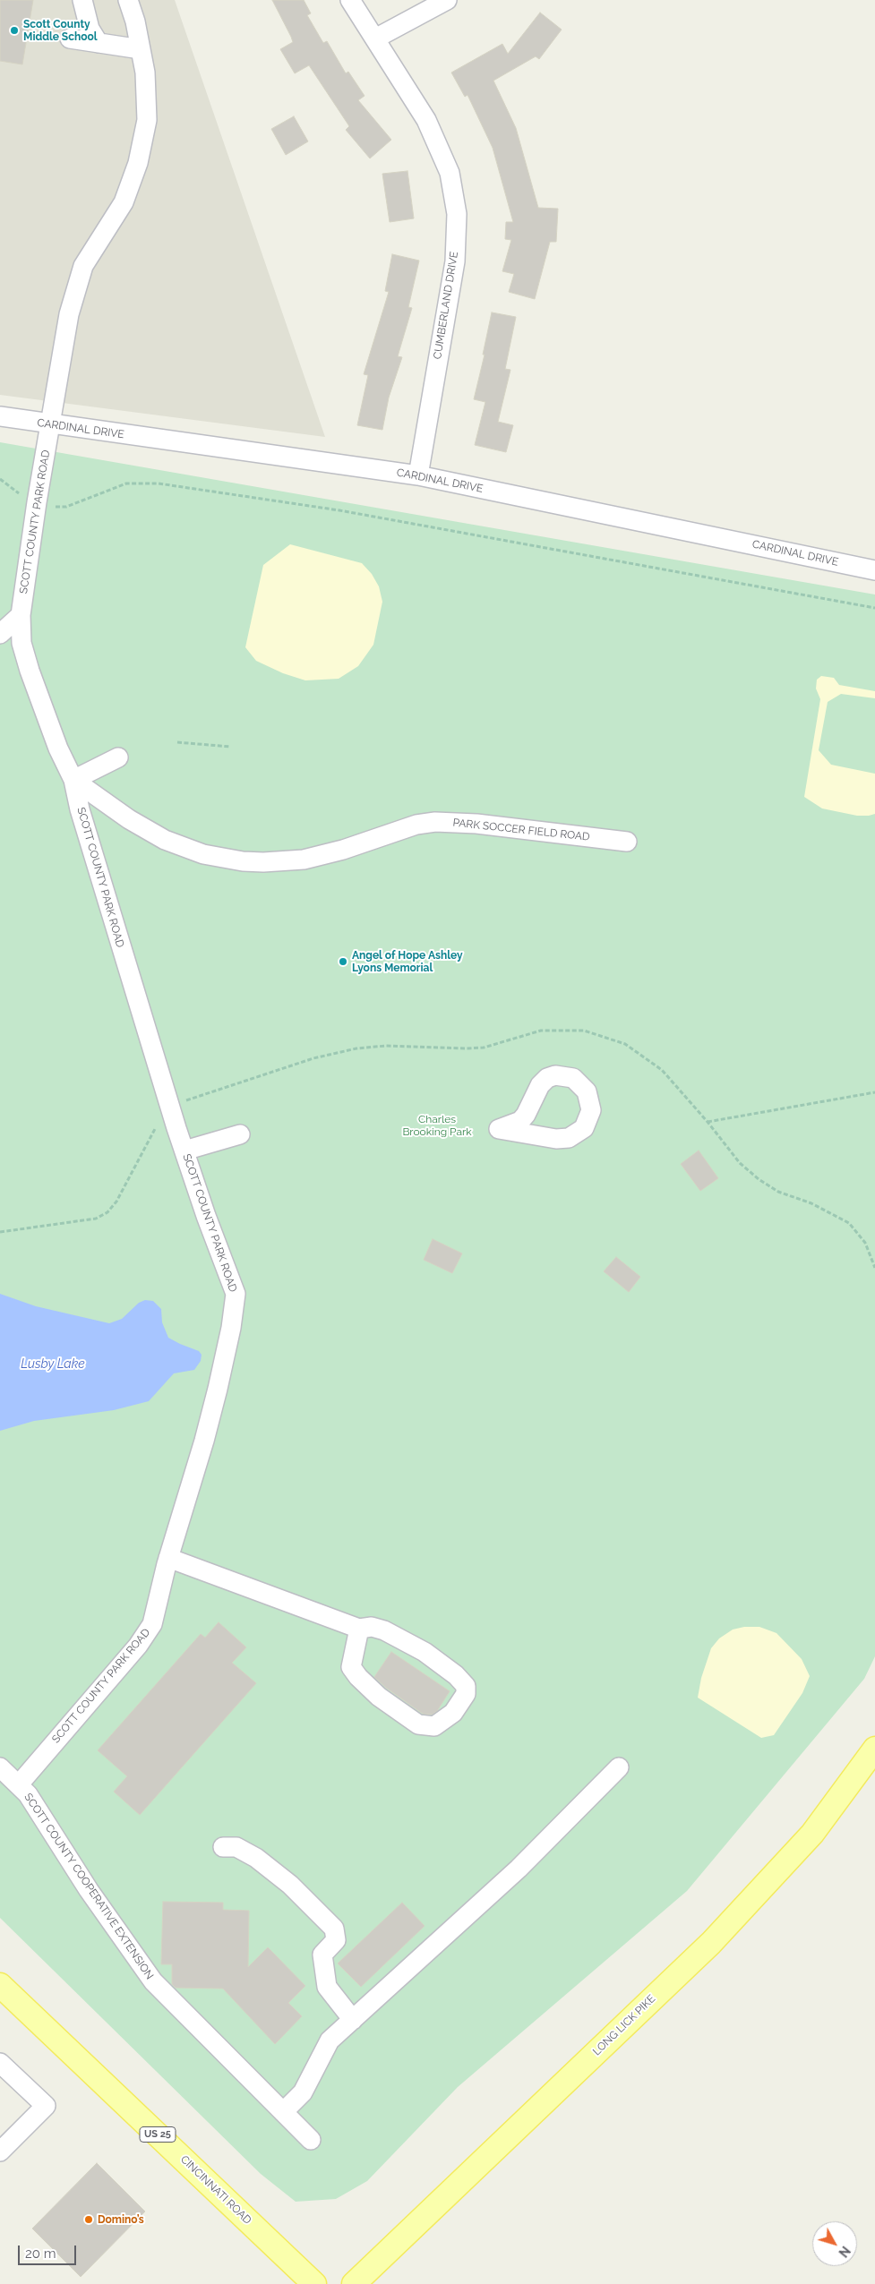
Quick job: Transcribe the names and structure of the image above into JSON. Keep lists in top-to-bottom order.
{
  "streets": {
    "main road": ["LONG LICK PIKE", "US 25", "CINCINNATI ROAD"],
    "street": [
      "CUMBERLAND DRIVE",
      "CARDINAL DRIVE",
      "SCOTT COUNTY PARK ROAD",
      "PARK SOCCER FIELD ROAD",
      "SCOTT COUNTY COOPERATIVE EXTENSION"
    ]
  },
  "crossings": [
    ["CUMBERLAND DRIVE", "CARDINAL DRIVE"],
    ["CARDINAL DRIVE", "SCOTT COUNTY PARK ROAD"],
    ["SCOTT COUNTY PARK ROAD", "PARK SOCCER FIELD ROAD"],
    ["SCOTT COUNTY PARK ROAD", "SCOTT COUNTY COOPERATIVE EXTENSION"]
  ],
  "water": ["Lusby Lake"],
  "parks": ["Charles Brooking Park"],
  "places": ["Scott County Middle School", "Angel of Hope Ashley Lyons Memorial", "Domino’s"],
  "scale_bar": "20 m",
  "north": "bottom right"
}
